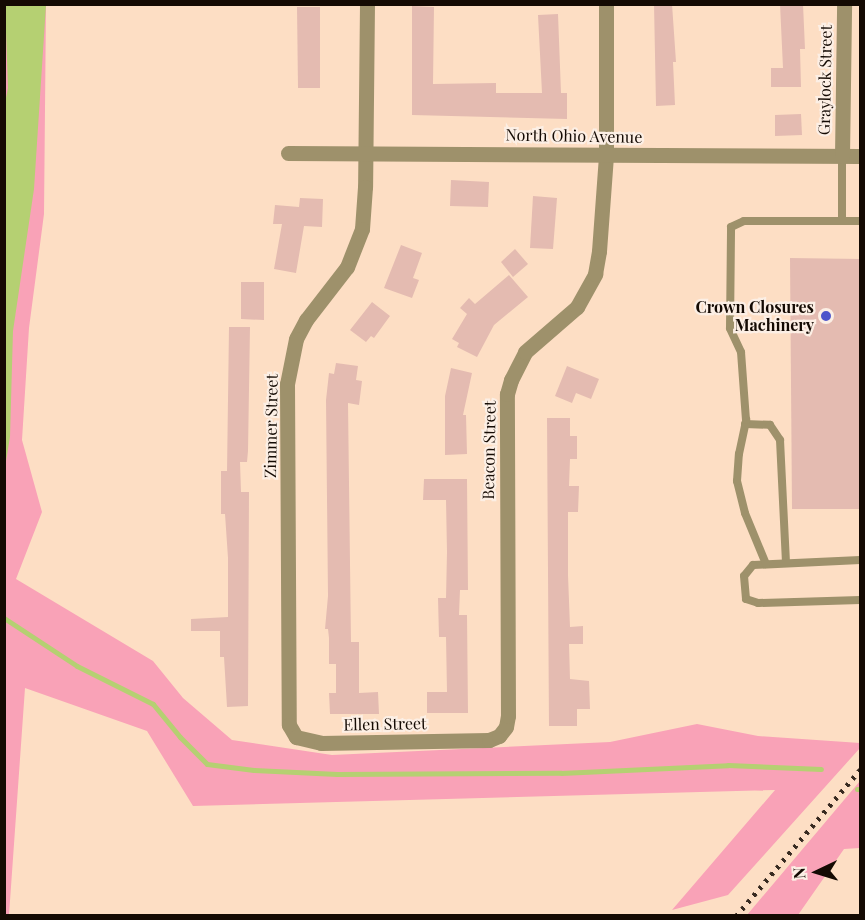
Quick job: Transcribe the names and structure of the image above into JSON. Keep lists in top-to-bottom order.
{
  "streets": {
    "street": [
      "Graylock Street",
      "North Ohio Avenue",
      "Zimmer Street",
      "Beacon Street",
      "Ellen Street"
    ]
  },
  "crossings": [
    ["Graylock Street", "North Ohio Avenue"],
    ["North Ohio Avenue", "Zimmer Street"],
    ["North Ohio Avenue", "Beacon Street"],
    ["Zimmer Street", "Ellen Street"],
    ["Beacon Street", "Ellen Street"]
  ],
  "places": ["Crown Closures Machinery"],
  "north": "left"
}
